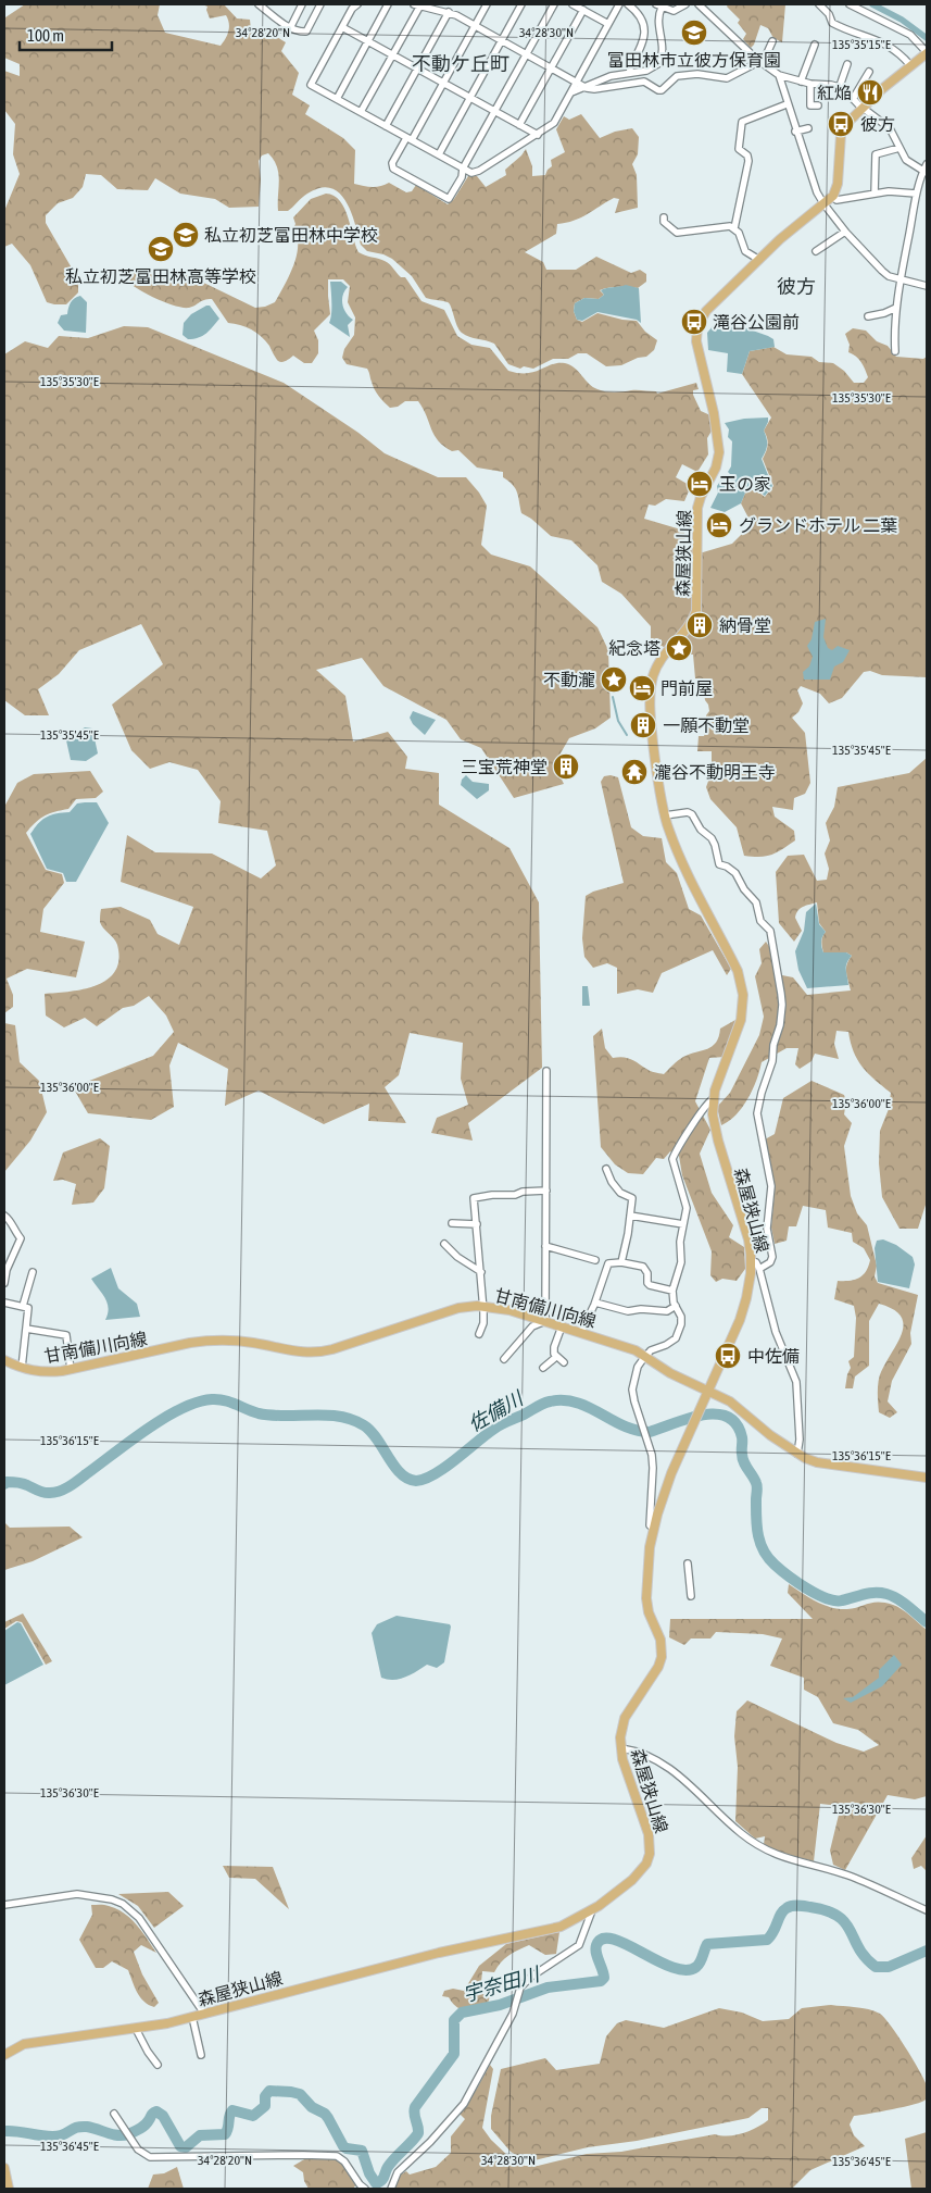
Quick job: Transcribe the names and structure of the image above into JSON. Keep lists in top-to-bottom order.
{
  "streets": {
    "main road": ["森屋狭山線", "甘南備川向線"]
  },
  "crossings": [
    ["森屋狭山線", "甘南備川向線"]
  ],
  "districts": ["不動ケ丘町", "彼方"],
  "water": ["佐備川", "宇奈田川"],
  "places": {
    "school or university": ["富田林市立彼方保育園", "私立初芝富田林中学校", "私立初芝富田林高等学校"],
    "restaurant": ["紅焔"],
    "bus stop": ["彼方", "滝谷公園前", "中佐備"],
    "hotel": ["玉の家", "グランドホテル 二葉", "門前屋"],
    "building": ["納骨堂", "一願不動堂", "三宝荒神堂"],
    "place": ["紀念塔", "不動瀧"],
    "temple": ["瀧谷不動明王寺"]
  },
  "scale_bar": "100 m",
  "coordinates": [
    "34°28'20\"N",
    "34°28'30\"N",
    "135°35'15\"E",
    "135°35'30\"E",
    "135°35'45\"E",
    "135°36'00\"E",
    "135°36'15\"E",
    "135°36'30\"E",
    "135°36'45\"E"
  ]
}
